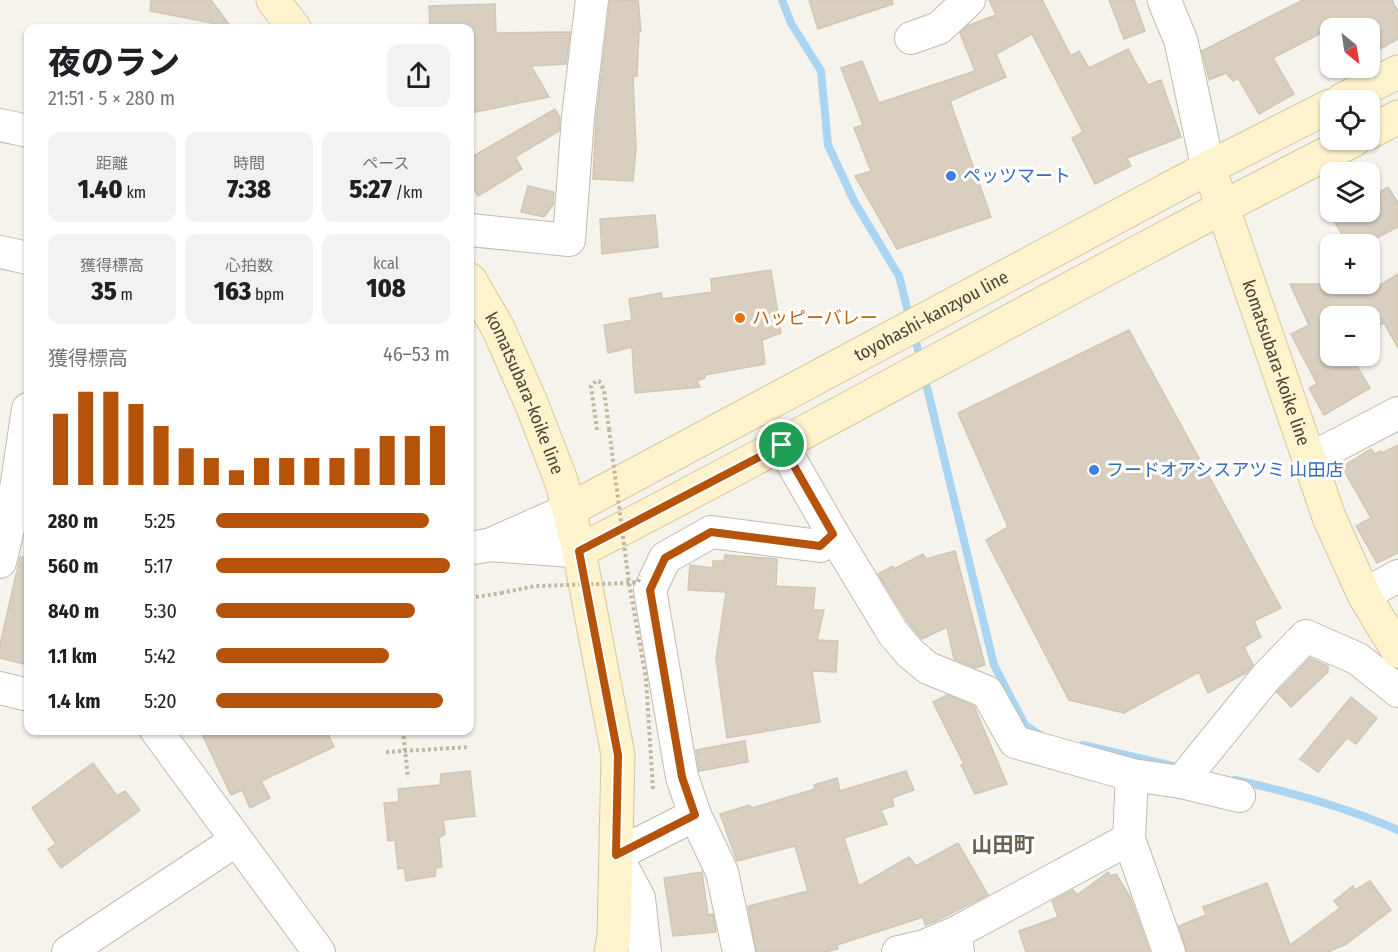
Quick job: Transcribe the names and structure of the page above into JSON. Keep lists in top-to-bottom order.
{
  "streets": {
    "main road": ["toyohashi-kanzyou line", "komatsubara-koike line"]
  },
  "crossings": [
    ["toyohashi-kanzyou line", "komatsubara-koike line"]
  ],
  "districts": ["山田町"],
  "places": ["ペッツマート", "ハッピーバレー", "フードオアシスアツミ 山田店"],
  "north": "bottom right",
  "page": {
    "map_buttons": ["+", "−"],
    "heading": ["夜のラン", "21:51 · 5 × 280 m"],
    "stats": [
      ["距離", "1.40 km"],
      ["時間", "7:38"],
      ["ペース", "5:27 /km"],
      ["獲得標高", "35 m"],
      ["心拍数", "163 bpm"],
      ["kcal", "108"]
    ],
    "chart": ["獲得標高", "46–53 m"],
    "list": [
      {
        "name": "280 m",
        "note": "5:25"
      },
      {
        "name": "560 m",
        "note": "5:17"
      },
      {
        "name": "840 m",
        "note": "5:30"
      },
      {
        "name": "1.1 km",
        "note": "5:42"
      },
      {
        "name": "1.4 km",
        "note": "5:20"
      }
    ]
  }
}
